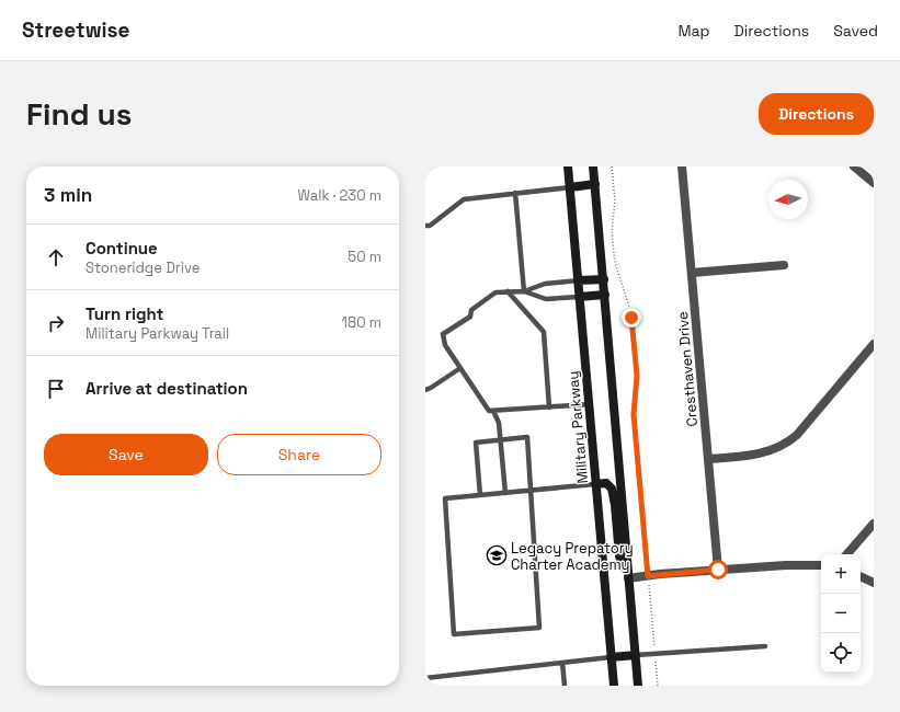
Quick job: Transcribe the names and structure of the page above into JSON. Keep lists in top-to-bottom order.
{
  "streets": {
    "main road": ["Military Parkway"],
    "street": ["Cresthaven Drive"]
  },
  "places": {
    "school or university": ["Legacy Prepatory Charter Academy"]
  },
  "north": "left",
  "page": {
    "header": "Streetwise",
    "nav": ["Map", "Directions", "Saved"],
    "buttons": [
      "Directions",
      ["Save", "Share"]
    ],
    "title": "Find us",
    "heading": ["3 min", "Walk · 230 m"],
    "list": [
      ["Continue", "Stoneridge Drive", "50 m"],
      ["Turn right", "Military Parkway Trail", "180 m"],
      "Arrive at destination"
    ],
    "map_buttons": ["+", "−"]
  }
}
